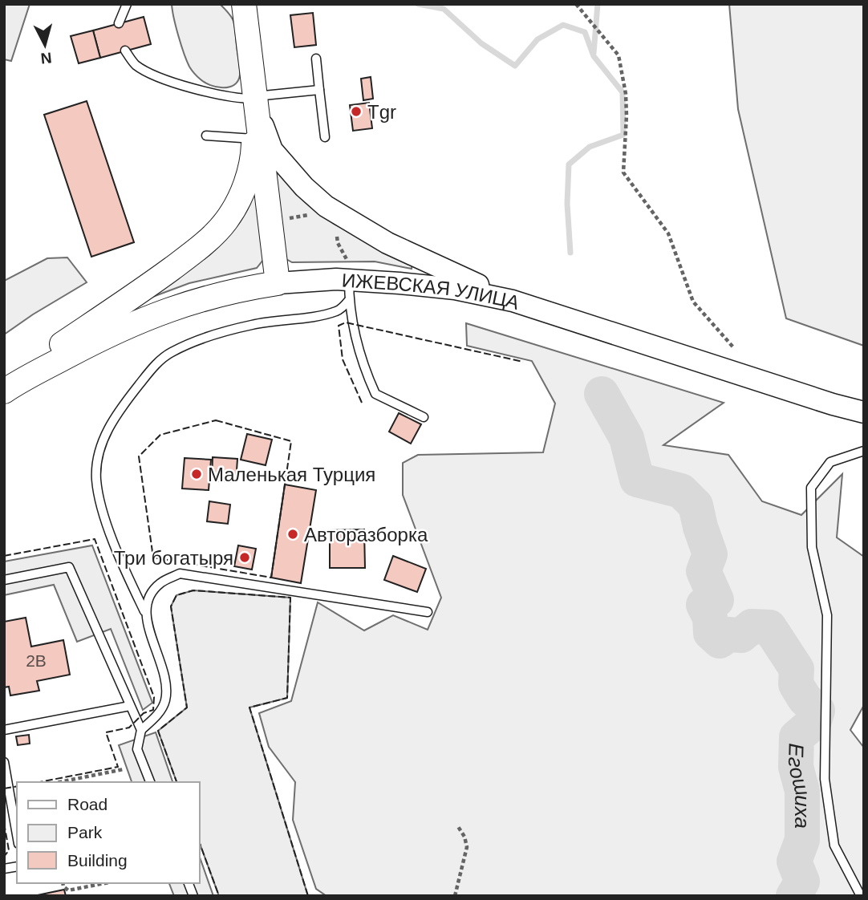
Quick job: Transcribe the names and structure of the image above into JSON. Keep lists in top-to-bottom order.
{
  "streets": {
    "main road": ["ИЖЕВСКАЯ УЛИЦА"]
  },
  "water": ["Егошиха"],
  "places": [
    "Tgr",
    "Маленькая Турция",
    "Авторазборка",
    "Три богатыря"
  ],
  "house_numbers": ["2В"],
  "legend": ["Road", "Park", "Building"],
  "north": "bottom"
}
